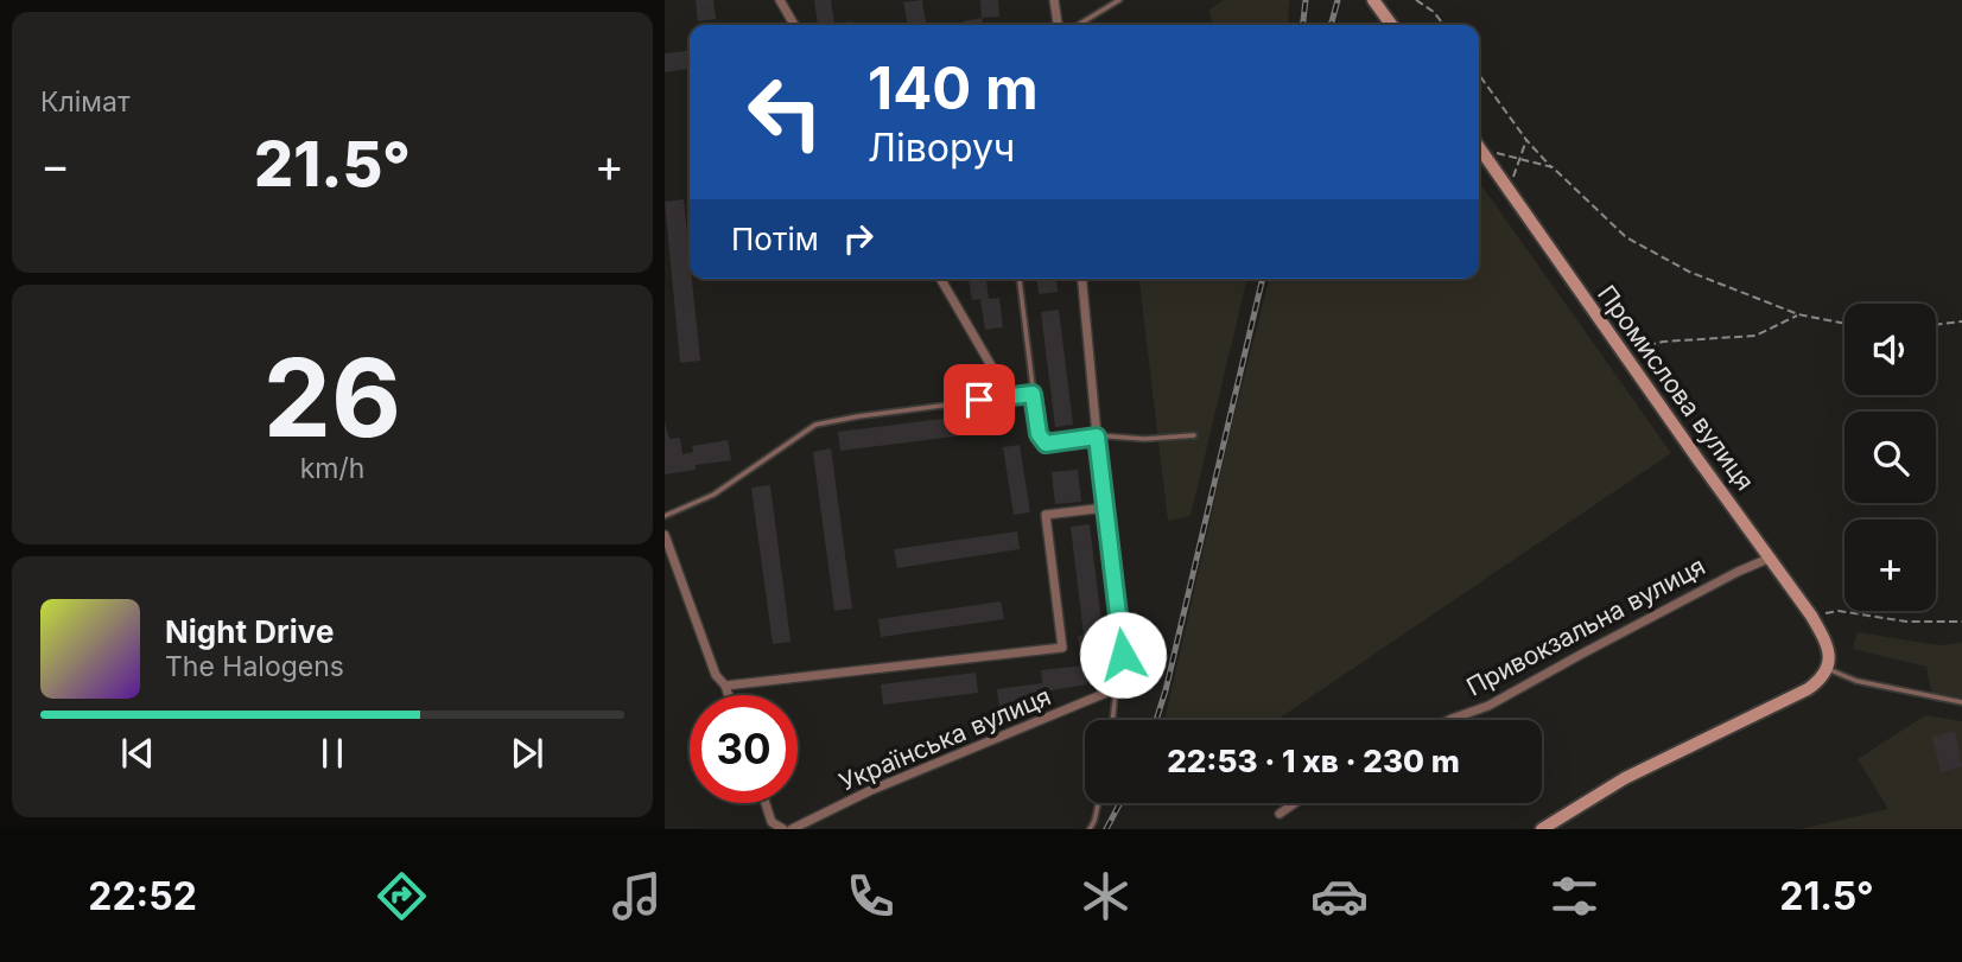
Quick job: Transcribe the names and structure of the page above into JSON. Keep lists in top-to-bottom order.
{
  "streets": {
    "street": ["Промислова вулиця", "Привокзальна вулиця", "Українська вулиця"]
  },
  "crossings": [
    ["Промислова вулиця", "Привокзальна вулиця"]
  ],
  "page": {
    "tile": [
      "Клімат",
      ["26", "km/h"]
    ],
    "turn": ["140 m", "Ліворуч"],
    "heat": ["−", "21.5°", "+"],
    "then": "Потім",
    "map_buttons": "+",
    "song": ["Night Drive", "The Halogens"],
    "limit": "30",
    "trip": "22:53 · 1 хв · 230 m",
    "tabs": ["22:52", "21.5°"]
  }
}
